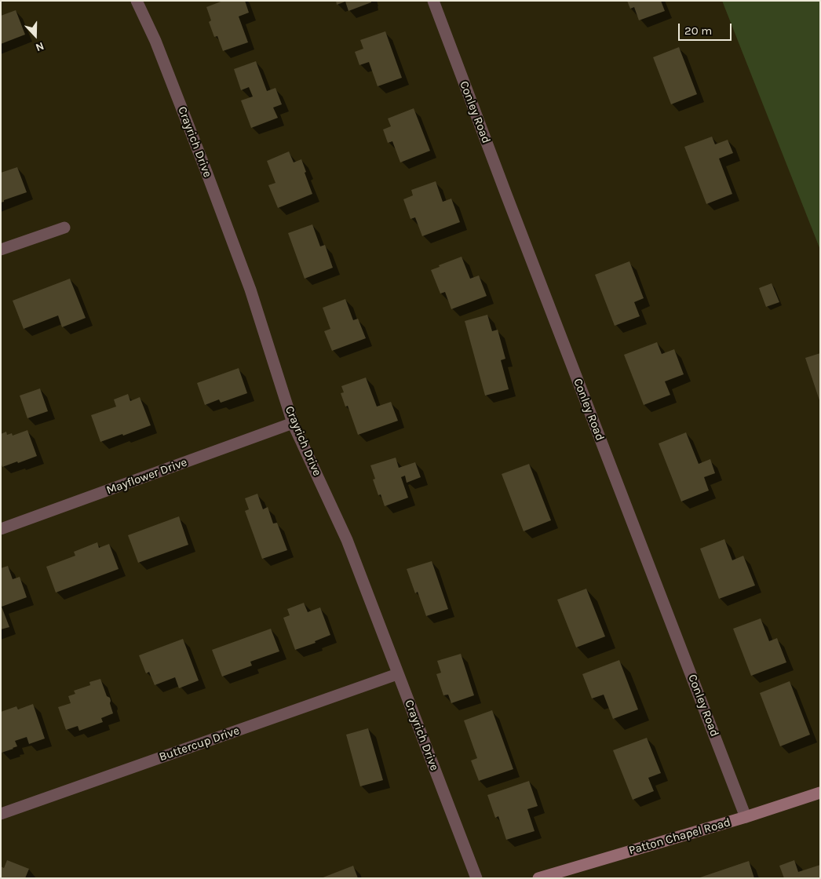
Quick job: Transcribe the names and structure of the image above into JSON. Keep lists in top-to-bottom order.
{
  "streets": {
    "street": [
      "Conley Road",
      "Crayrich Drive",
      "Mayflower Drive",
      "Buttercup Drive",
      "Patton Chapel Road"
    ]
  },
  "crossings": [
    ["Conley Road", "Patton Chapel Road"],
    ["Crayrich Drive", "Mayflower Drive"],
    ["Crayrich Drive", "Buttercup Drive"]
  ],
  "scale_bar": "20 m",
  "north": "bottom"
}
